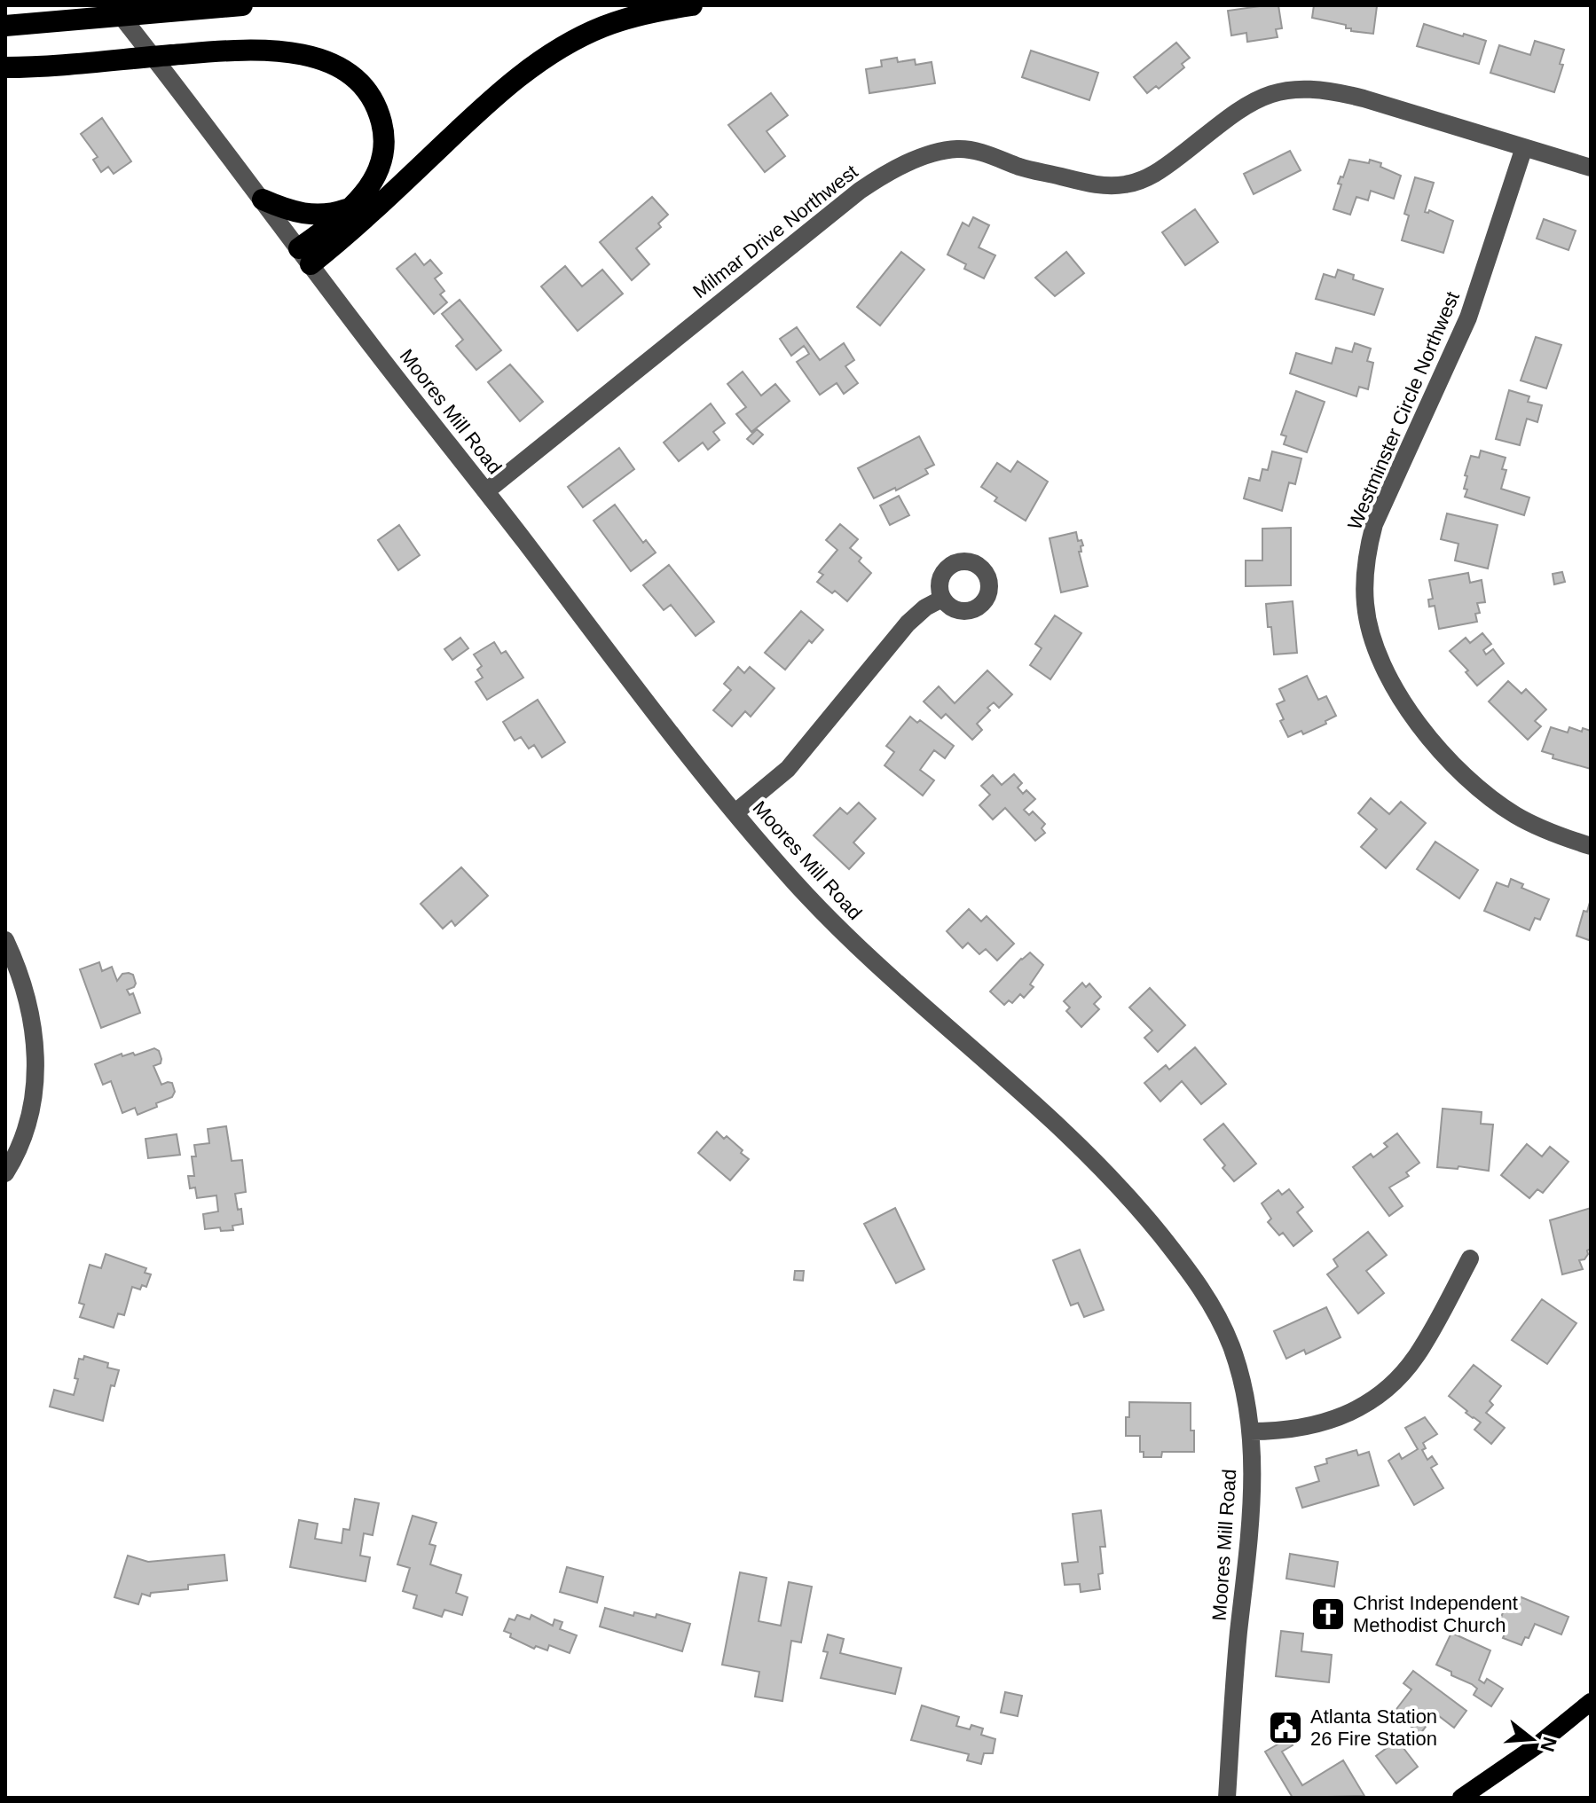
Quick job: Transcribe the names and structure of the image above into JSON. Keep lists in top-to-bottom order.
{
  "streets": {
    "street": ["Milmar Drive Northwest", "Westminster Circle Northwest", "Moores Mill Road"]
  },
  "crossings": [
    ["Milmar Drive Northwest", "Westminster Circle Northwest"],
    ["Milmar Drive Northwest", "Moores Mill Road"]
  ],
  "places": {
    "church": ["Christ Independent Methodist Church"],
    "public building": ["Atlanta Station 26 Fire Station"]
  },
  "north": "right"
}
